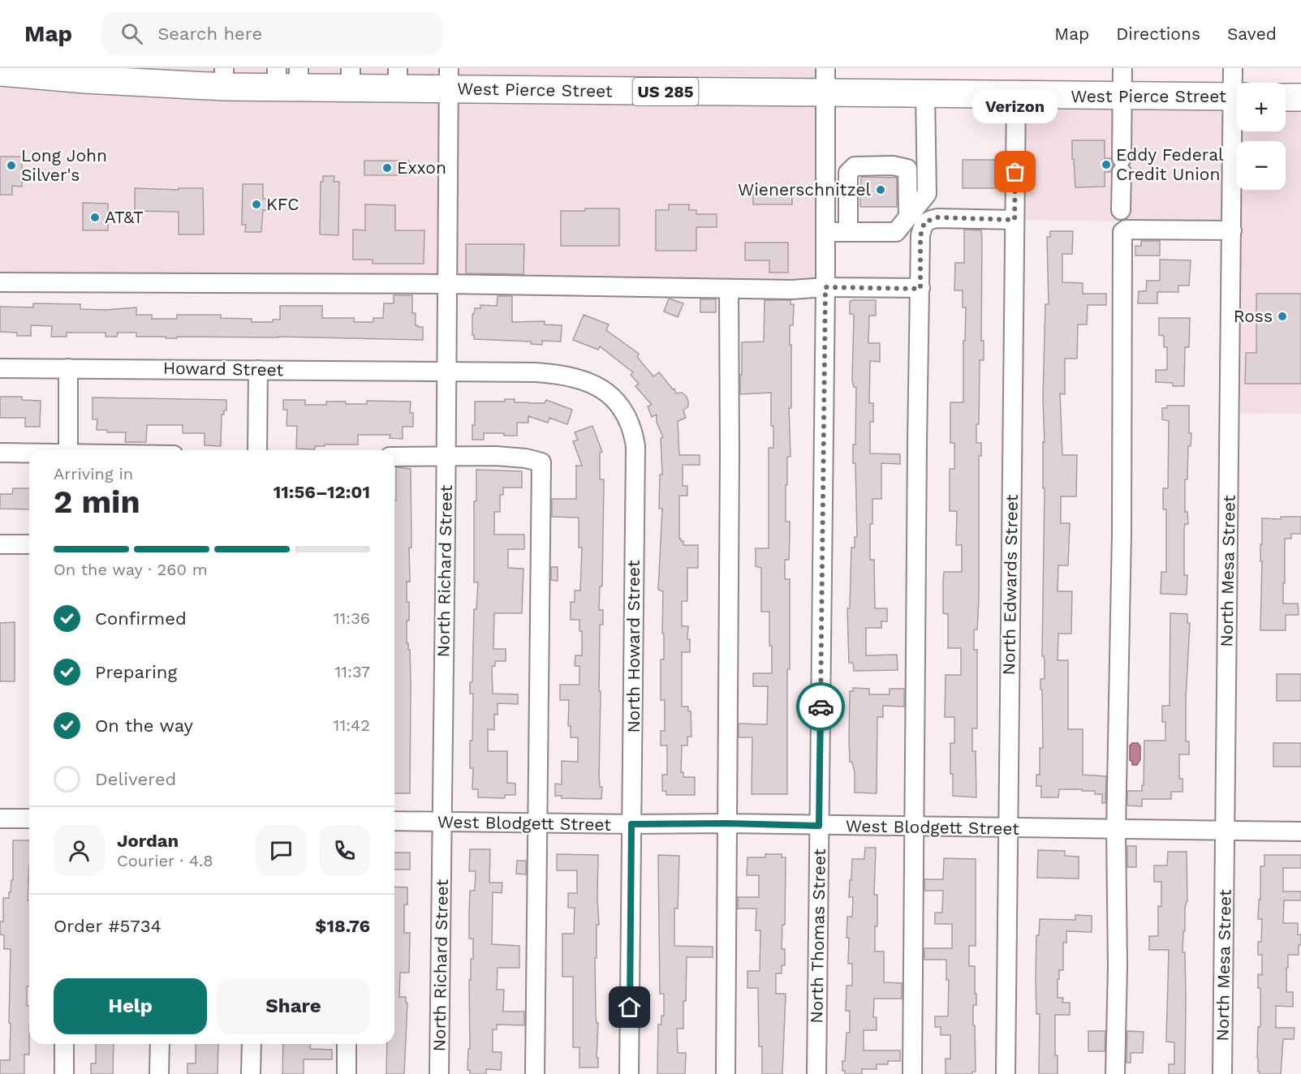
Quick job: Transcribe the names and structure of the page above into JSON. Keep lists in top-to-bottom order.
{
  "streets": {
    "highway": ["West Pierce Street", "US 285"],
    "street": [
      "Howard Street",
      "North Richard Street",
      "North Mesa Street",
      "North Edwards Street",
      "North Howard Street",
      "West Blodgett Street",
      "North Thomas Street"
    ]
  },
  "crossings": [
    ["West Pierce Street", "North Richard Street"],
    ["West Pierce Street", "North Edwards Street"],
    ["West Pierce Street", "North Thomas Street"],
    ["Howard Street", "North Richard Street"],
    ["Howard Street", "North Howard Street"],
    ["North Richard Street", "North Howard Street"],
    ["North Richard Street", "West Blodgett Street"],
    ["North Mesa Street", "West Blodgett Street"],
    ["North Edwards Street", "West Blodgett Street"],
    ["North Howard Street", "West Blodgett Street"],
    ["West Blodgett Street", "North Thomas Street"]
  ],
  "places": [
    "Eddy Federal Credit Union",
    "Long John Silver's",
    "Exxon",
    "Verizon",
    "Wienerschnitzel",
    "KFC",
    "AT&T",
    "Ross"
  ],
  "page": {
    "header": "Map",
    "search": "Search here",
    "nav": ["Map", "Directions", "Saved"],
    "map_buttons": ["+", "−"],
    "bubble": "Verizon",
    "heading": ["2 min", "Arriving in", "11:56–12:01"],
    "panel": [
      "Jordan",
      "Courier · 4.8",
      "Order #5734",
      "$18.76"
    ],
    "bar": "On the way · 260 m",
    "list": [
      ["Confirmed", "11:36"],
      ["Preparing", "11:37"],
      ["On the way", "11:42"],
      "Delivered"
    ],
    "buttons": ["Help", "Share"]
  }
}
